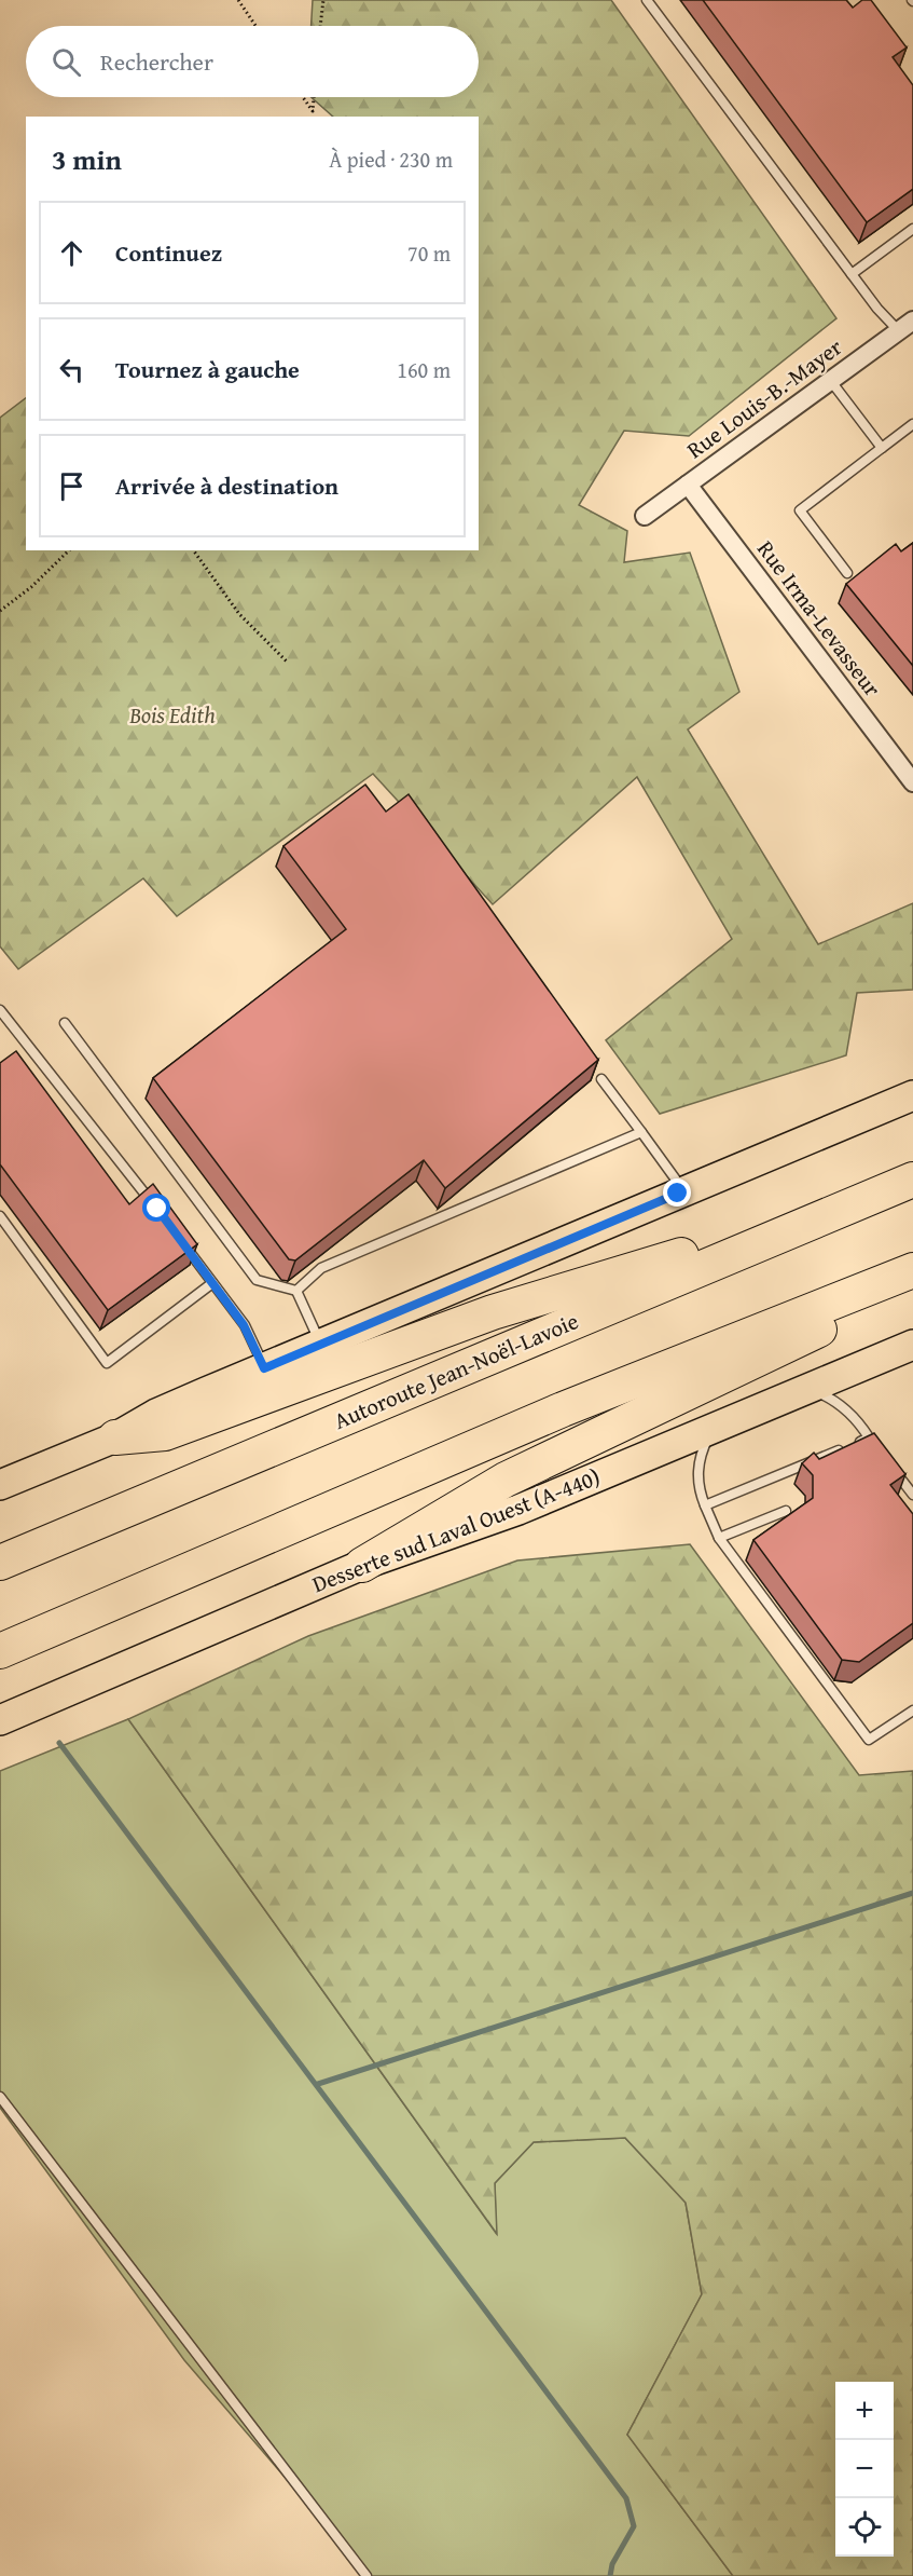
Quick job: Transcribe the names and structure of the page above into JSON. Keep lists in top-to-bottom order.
{
  "streets": {
    "highway": ["Autoroute Jean-Noël-Lavoie"],
    "main road": ["Desserte sud Laval Ouest (A-440)"],
    "street": ["Rue Louis-B.-Mayer", "Rue Irma-Levasseur"]
  },
  "crossings": [
    ["Rue Louis-B.-Mayer", "Rue Irma-Levasseur"]
  ],
  "parks": ["Bois Edith"],
  "page": {
    "search": "Rechercher",
    "heading": ["3 min", "À pied · 230 m"],
    "list": [
      ["Continuez", "70 m"],
      ["Tournez à gauche", "160 m"],
      "Arrivée à destination"
    ],
    "map_buttons": ["+", "−"]
  }
}
